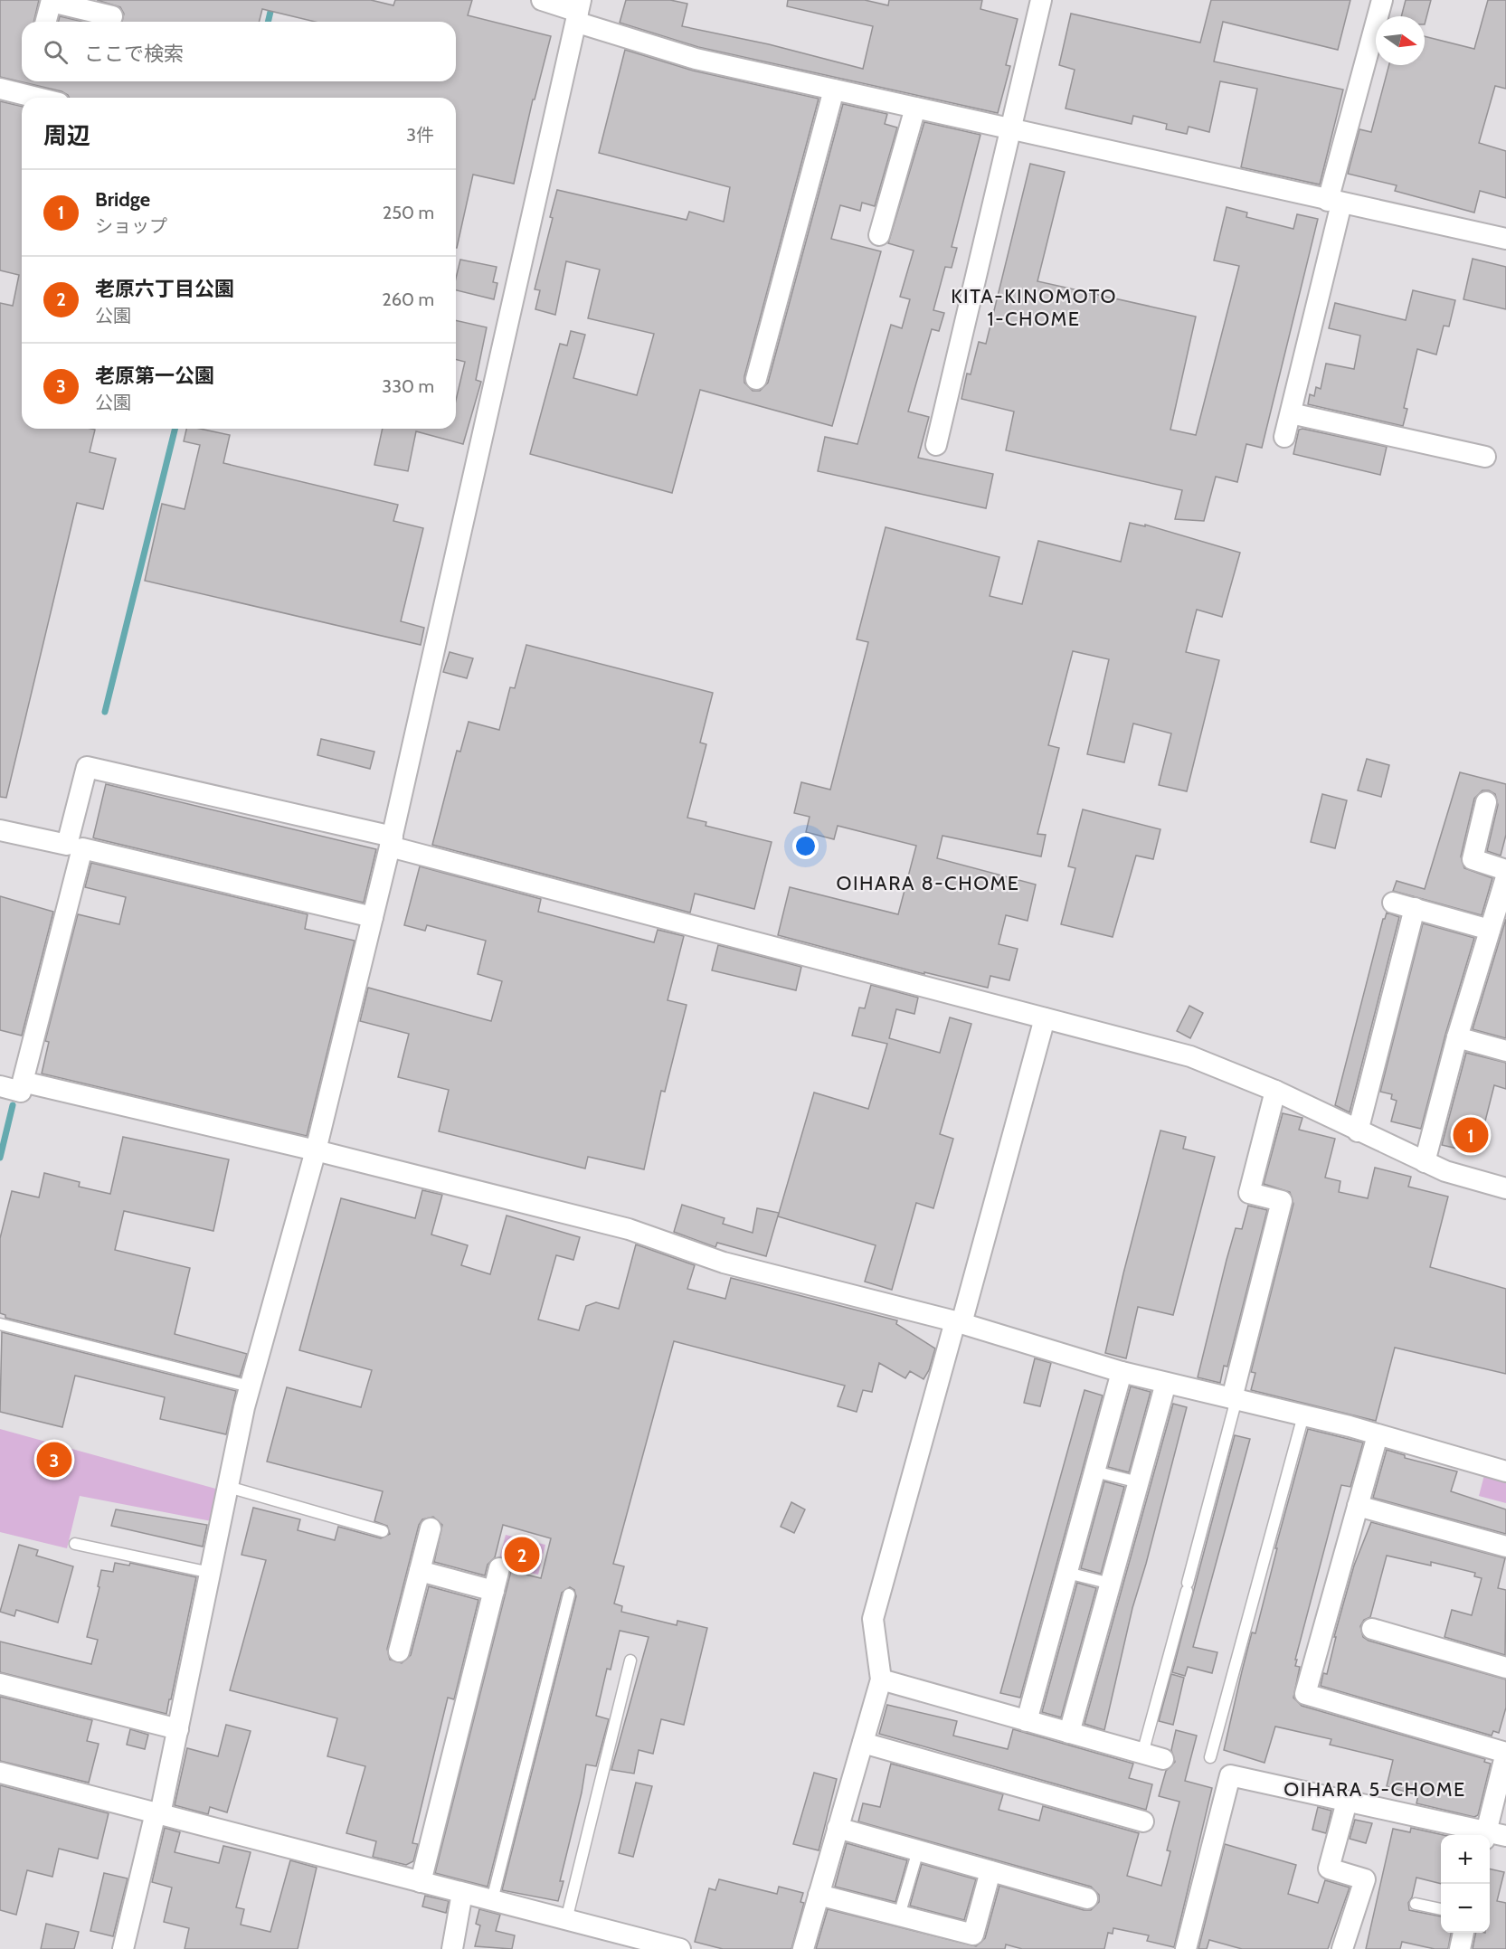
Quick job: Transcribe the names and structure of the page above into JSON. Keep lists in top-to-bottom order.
{
  "districts": ["KITA-KINOMOTO 1-CHOME", "OIHARA 8-CHOME", "OIHARA 5-CHOME"],
  "north": "right",
  "page": {
    "search": "ここで検索",
    "heading": ["周辺", "3件"],
    "list": [
      {
        "mark": "1",
        "name": "Bridge",
        "note": "ショップ",
        "value": "250 m"
      },
      {
        "mark": "2",
        "name": "老原六丁目公園",
        "note": "公園",
        "value": "260 m"
      },
      {
        "mark": "3",
        "name": "老原第一公園",
        "note": "公園",
        "value": "330 m"
      }
    ],
    "pins": ["1", "3", "2"],
    "map_buttons": ["+", "−"]
  }
}
